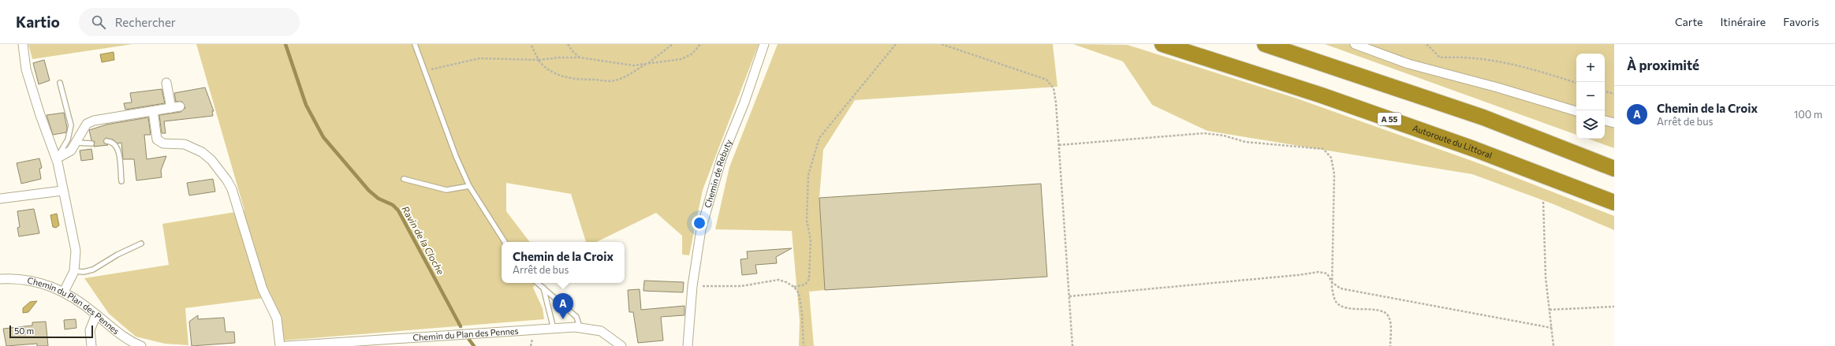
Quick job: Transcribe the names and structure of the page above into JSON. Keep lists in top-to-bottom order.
{
  "streets": {
    "highway": ["A 55", "Autoroute du Littoral"],
    "street": ["Chemin de Rebuty", "Chemin du Plan des Pennes"]
  },
  "water": ["Ravin de la Cloche"],
  "scale_bar": "50 m",
  "page": {
    "header": "Kartio",
    "search": "Rechercher",
    "nav": ["Carte", "Itinéraire", "Favoris"],
    "heading": "À proximité",
    "map_buttons": ["+", "−"],
    "list": [
      {
        "mark": "A",
        "name": "Chemin de la Croix",
        "note": "Arrêt de bus",
        "value": "100 m"
      }
    ],
    "popup": ["Chemin de la Croix", "Arrêt de bus"],
    "pins": "A",
    "scale": "50 m"
  }
}
